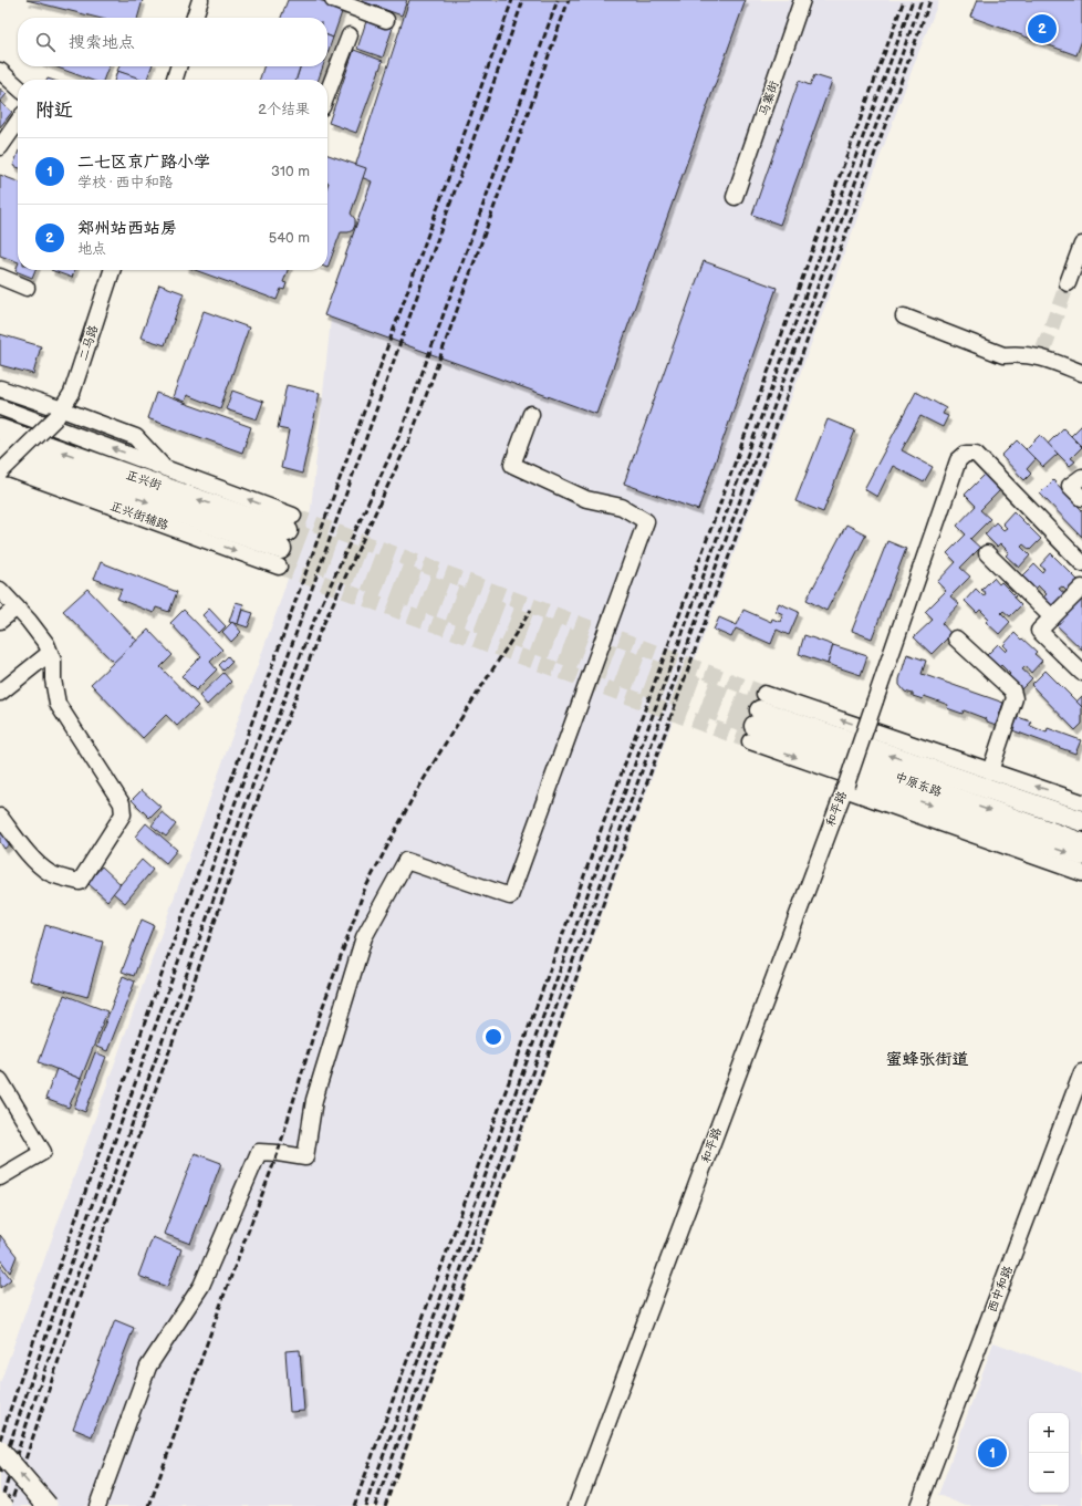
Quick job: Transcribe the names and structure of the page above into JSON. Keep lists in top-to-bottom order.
{
  "streets": {
    "main road": ["正兴街", "中原东路"],
    "street": [
      "马寨街",
      "二马路",
      "正兴街辅路",
      "和平路",
      "西中和路"
    ]
  },
  "crossings": [
    ["正兴街", "正兴街辅路"]
  ],
  "districts": ["蜜蜂张街道"],
  "page": {
    "pins": ["2", "1"],
    "search": "搜索地点",
    "heading": ["附近", "2个结果"],
    "list": [
      {
        "mark": "1",
        "name": "二七区京广路小学",
        "note": "学校 · 西中和路",
        "value": "310 m"
      },
      {
        "mark": "2",
        "name": "郑州站西站房",
        "note": "地点",
        "value": "540 m"
      }
    ],
    "map_buttons": ["+", "−"]
  }
}
